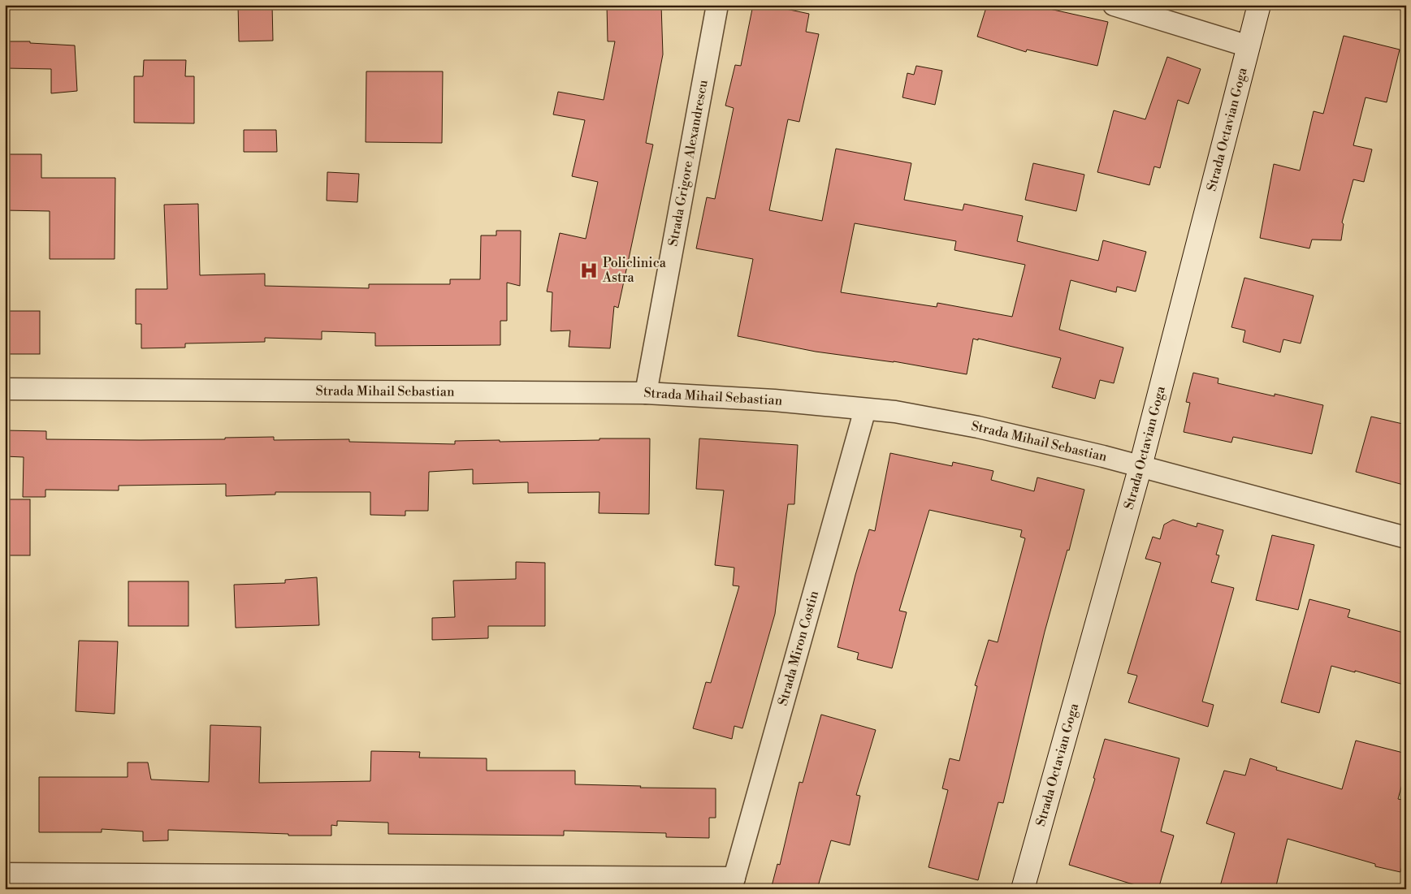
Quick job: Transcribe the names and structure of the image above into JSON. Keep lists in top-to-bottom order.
{
  "streets": {
    "main road": ["Strada Octavian Goga"],
    "street": ["Strada Grigore Alexandrescu", "Strada Mihail Sebastian", "Strada Miron Costin"]
  },
  "crossings": [
    ["Strada Octavian Goga", "Strada Mihail Sebastian"],
    ["Strada Grigore Alexandrescu", "Strada Mihail Sebastian"],
    ["Strada Mihail Sebastian", "Strada Miron Costin"]
  ],
  "places": {
    "hospital": ["Policlinica Astra"]
  }
}
